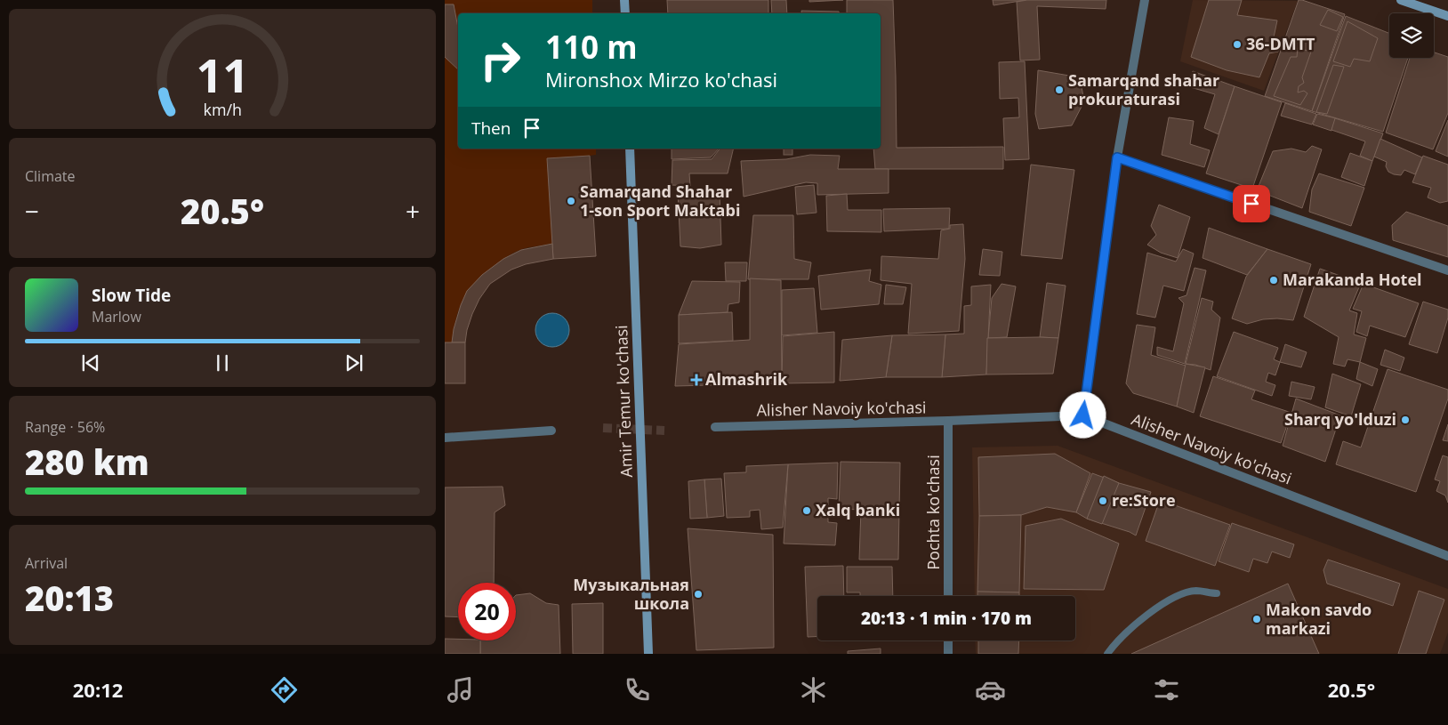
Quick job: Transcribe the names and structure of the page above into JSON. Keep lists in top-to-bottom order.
{
  "streets": {
    "main road": ["Amir Temur ko'chasi"],
    "street": ["Alisher Navoiy ko'chasi", "Pochta ko'chasi"]
  },
  "crossings": [
    ["Alisher Navoiy ko'chasi", "Pochta ko'chasi"]
  ],
  "places": {
    "other": [
      "36-DMTT",
      "Samarqand shahar prokuraturasi",
      "Samarqand Shahar 1-son Sport Maktabi",
      "Marakanda Hotel",
      "Sharq yo'lduzi",
      "re:Store",
      "Xalq banki",
      "Музыкальная школа",
      "Makon savdo markazi"
    ],
    "health": ["Almashrik"]
  },
  "page": {
    "turn": ["110 m", "Mironshox Mirzo ko'chasi"],
    "then": "Then",
    "tile": [
      "Climate",
      ["Range · 56%", "280 km"],
      ["Arrival", "20:13"]
    ],
    "heat": ["−", "20.5°", "+"],
    "song": ["Slow Tide", "Marlow"],
    "limit": "20",
    "trip": "20:13 · 1 min · 170 m",
    "tabs": ["20:12", "20.5°"],
    "gauge": ["11", "km/h"]
  }
}
